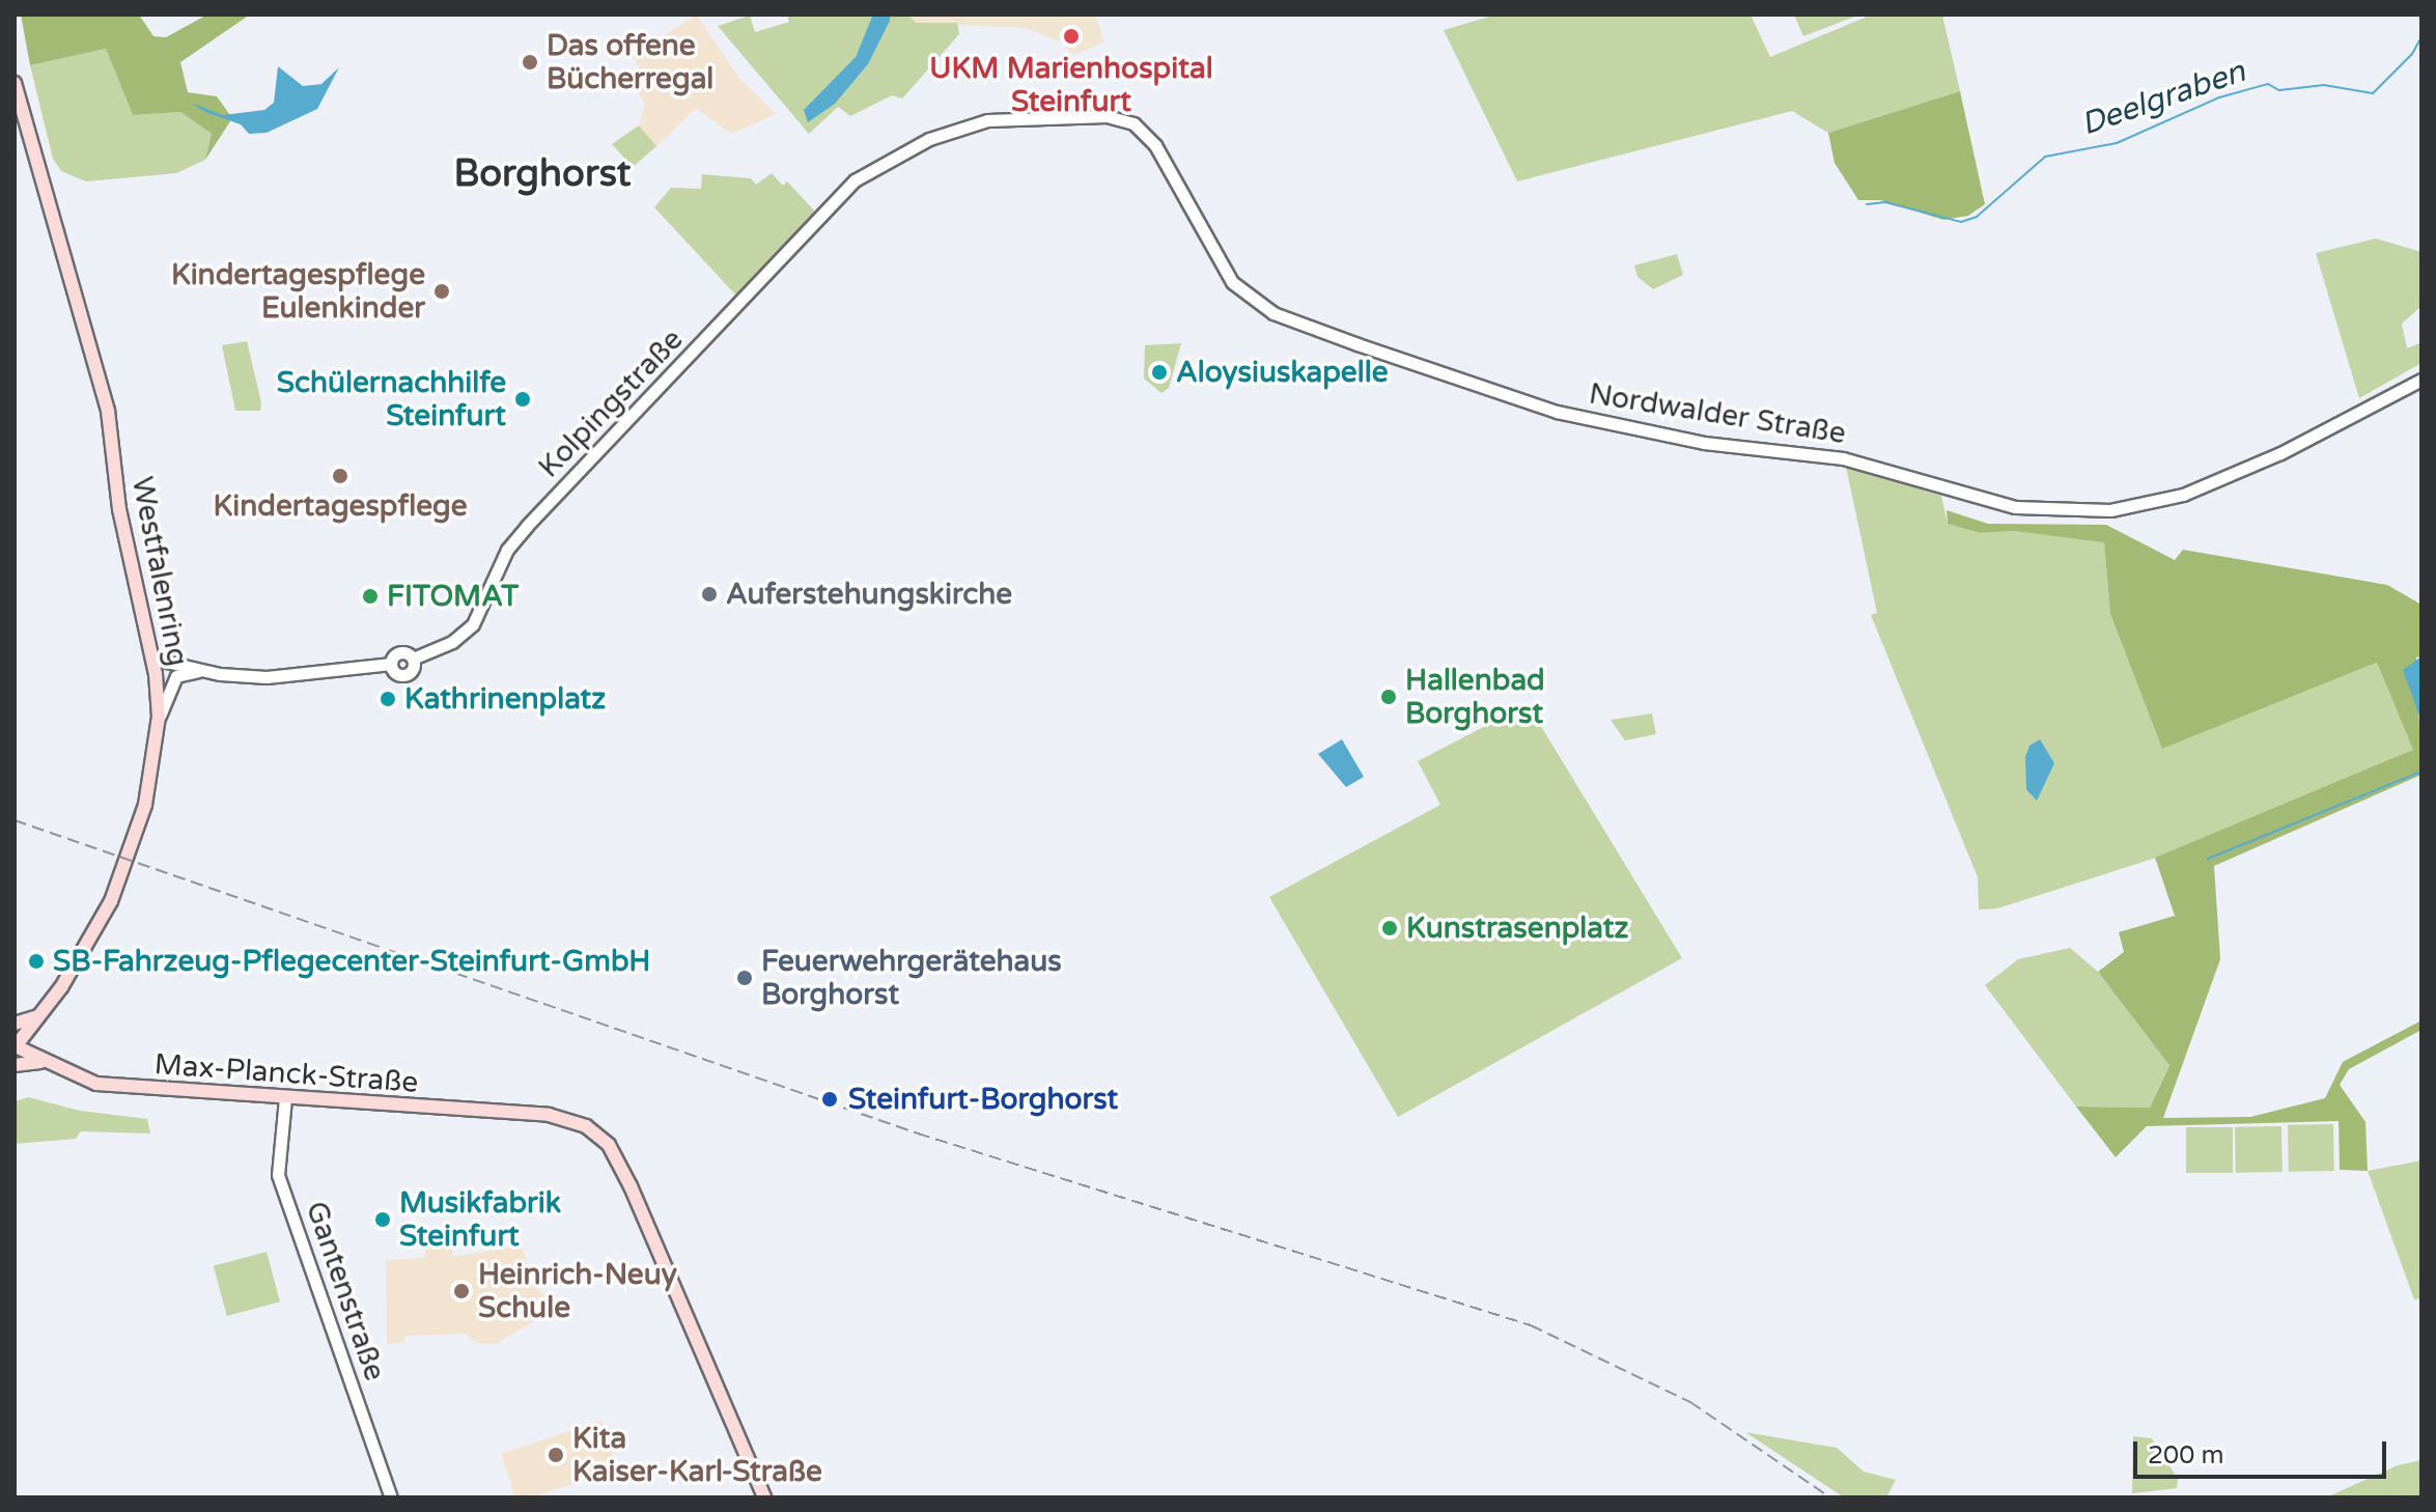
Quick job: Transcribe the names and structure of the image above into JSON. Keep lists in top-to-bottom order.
{
  "streets": {
    "main road": ["Westfalenring", "Max-Planck-Straße"],
    "street": ["Kolpingstraße", "Nordwalder Straße", "Gantenstraße"]
  },
  "crossings": [
    ["Kolpingstraße", "Nordwalder Straße"],
    ["Westfalenring", "Max-Planck-Straße"],
    ["Max-Planck-Straße", "Gantenstraße"]
  ],
  "districts": ["Borghorst"],
  "water": ["Deelgraben"],
  "places": [
    "UKM Marienhospital Steinfurt",
    "Das offene Bücherregal",
    "Kindertagespflege Eulenkinder",
    "Aloysiuskapelle",
    "Schülernachhilfe Steinfurt",
    "Kindertagespflege",
    "Auferstehungskirche",
    "FITOMAT",
    "Hallenbad Borghorst",
    "Kathrinenplatz",
    "Kunstrasenplatz",
    "SB-Fahrzeug-Pflegecenter-Steinfurt-GmbH",
    "Feuerwehrgerätehaus Borghorst",
    "Steinfurt-Borghorst",
    "Musikfabrik Steinfurt",
    "Heinrich-Neuy Schule",
    "Kita Kaiser-Karl-Straße"
  ],
  "scale_bar": "200 m"
}
